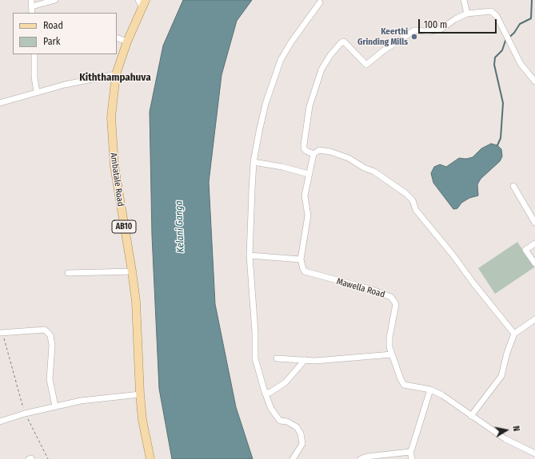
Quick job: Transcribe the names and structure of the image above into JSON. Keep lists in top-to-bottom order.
{
  "streets": {
    "main road": ["Ambatale Road", "AB10"],
    "street": ["Mawella Road"]
  },
  "districts": ["Kiththampahuva"],
  "water": ["Kelani Ganga"],
  "places": ["Keerthi Grinding Mills"],
  "legend": ["Road", "Park"],
  "scale_bar": "100 m",
  "north": "right"
}
